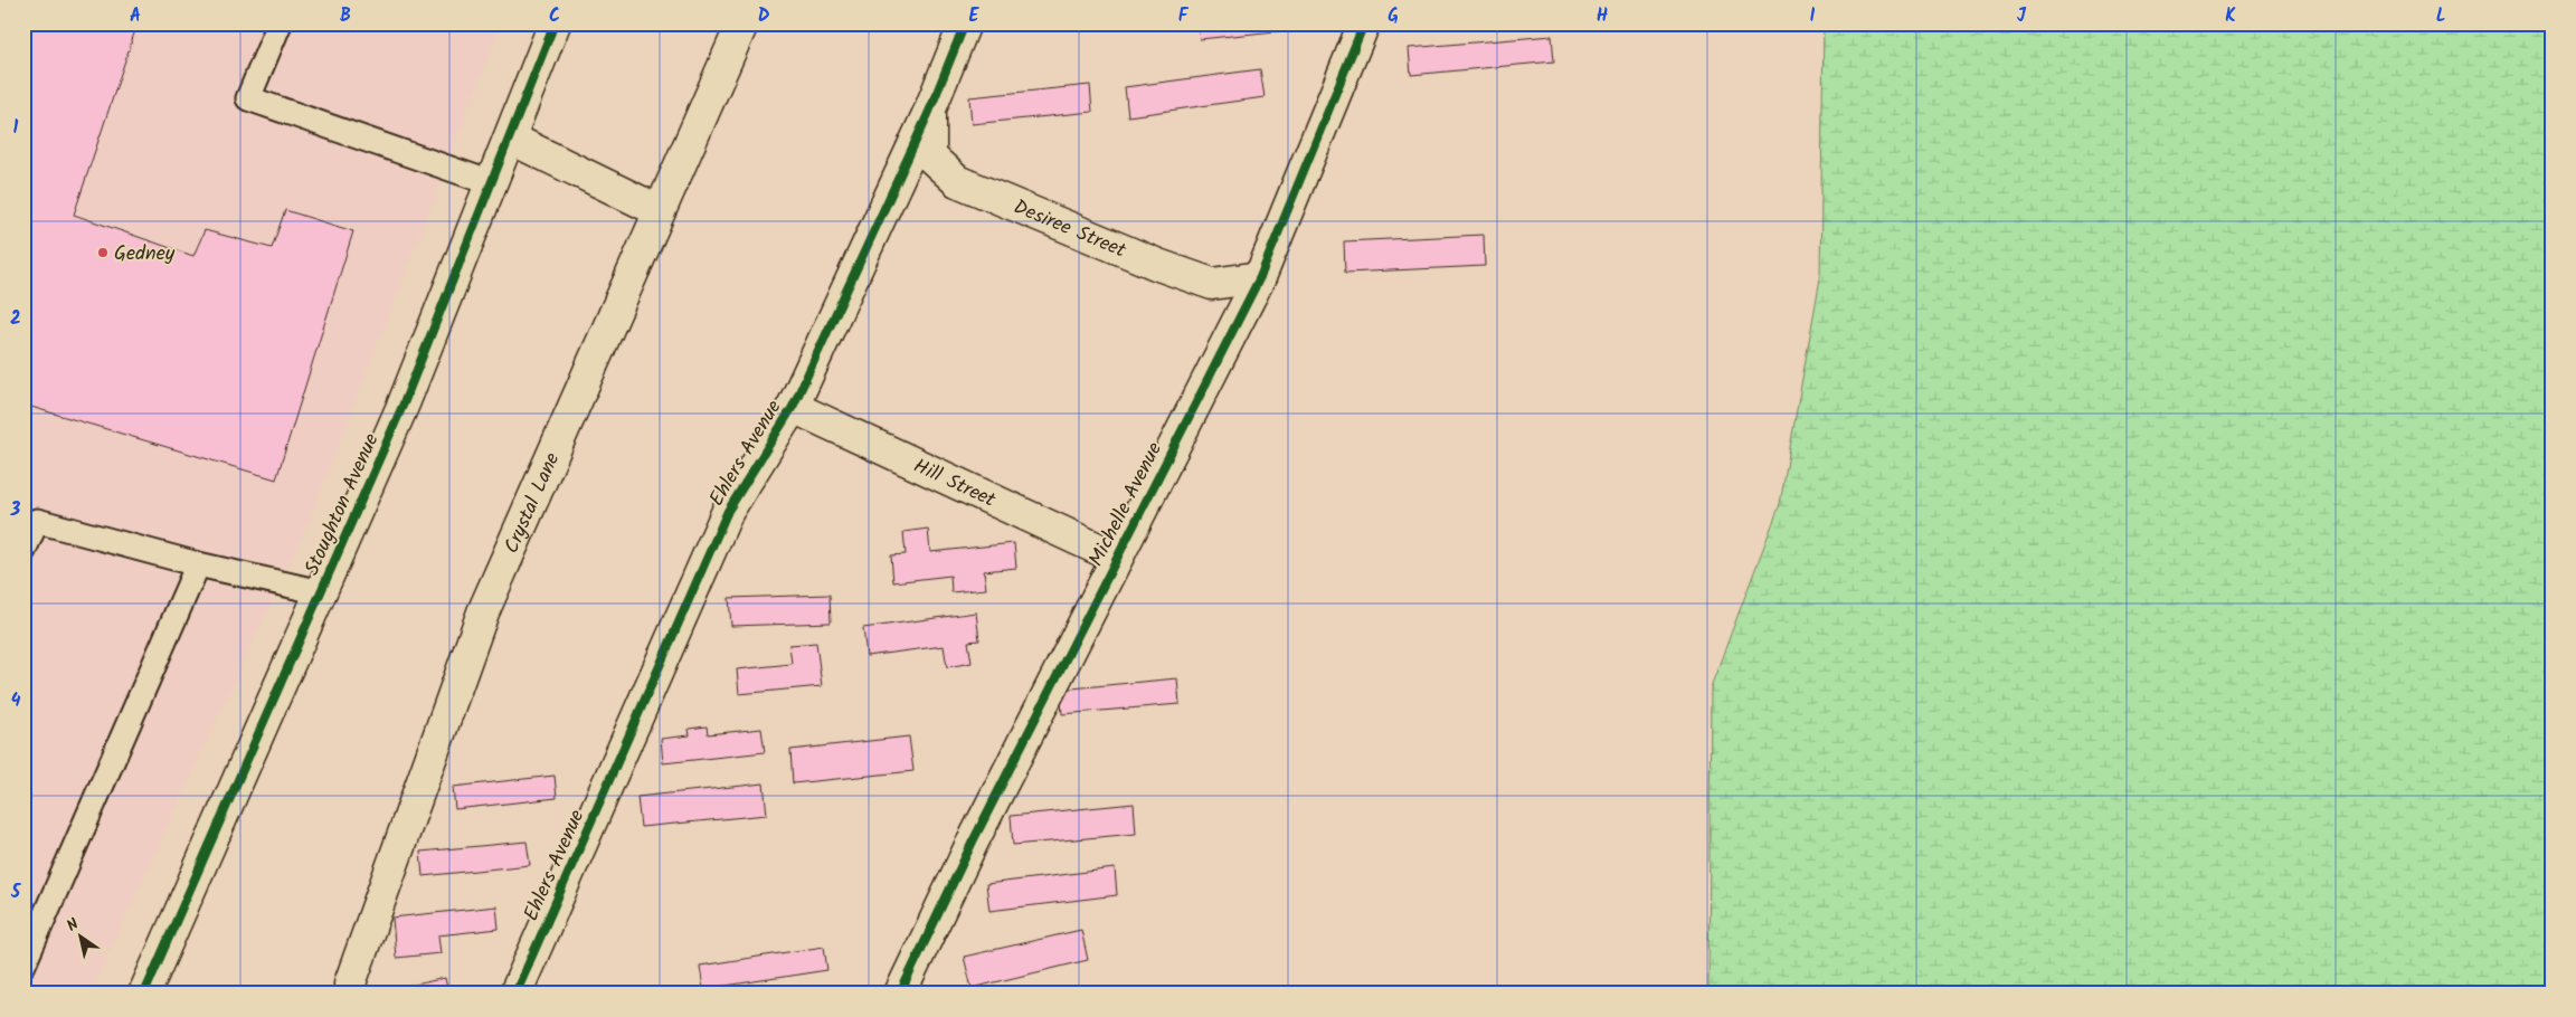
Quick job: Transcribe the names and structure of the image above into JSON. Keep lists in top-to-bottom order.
{
  "streets": {
    "street": [
      "Desiree Street",
      "Ehlers Avenue",
      "Hill Street",
      "Crystal Lane",
      "Stoughton Avenue",
      "Michelle Avenue"
    ]
  },
  "crossings": [
    ["Desiree Street", "Ehlers Avenue"],
    ["Desiree Street", "Michelle Avenue"],
    ["Ehlers Avenue", "Hill Street"],
    ["Hill Street", "Michelle Avenue"]
  ],
  "places": ["Gedney"],
  "north": "top left",
  "grid": {
    "columns": [
      "A",
      "B",
      "C",
      "D",
      "E",
      "F",
      "G",
      "H",
      "I",
      "J",
      "K",
      "L"
    ],
    "rows": [
      "1",
      "2",
      "3",
      "4",
      "5"
    ]
  }
}
